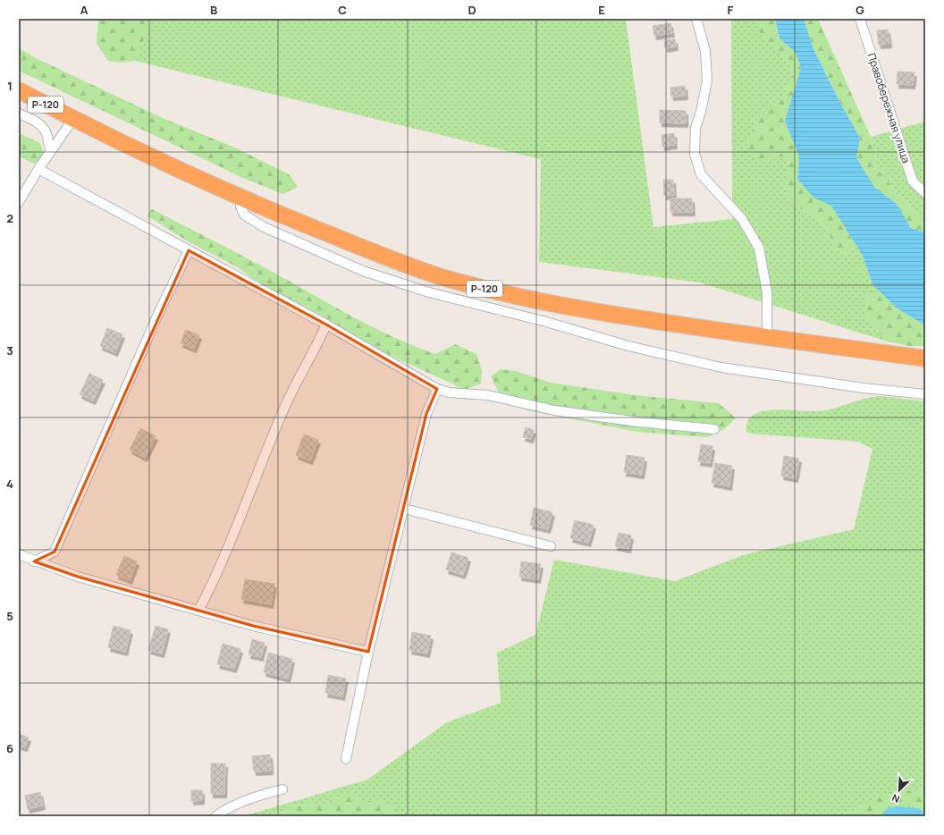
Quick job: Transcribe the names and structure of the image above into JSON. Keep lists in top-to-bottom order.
{
  "streets": {
    "highway": ["Р-120"],
    "street": ["Правобережная улица"]
  },
  "north": "bottom left",
  "grid": {
    "columns": [
      "A",
      "B",
      "C",
      "D",
      "E",
      "F",
      "G"
    ],
    "rows": [
      "1",
      "2",
      "3",
      "4",
      "5",
      "6"
    ]
  }
}
